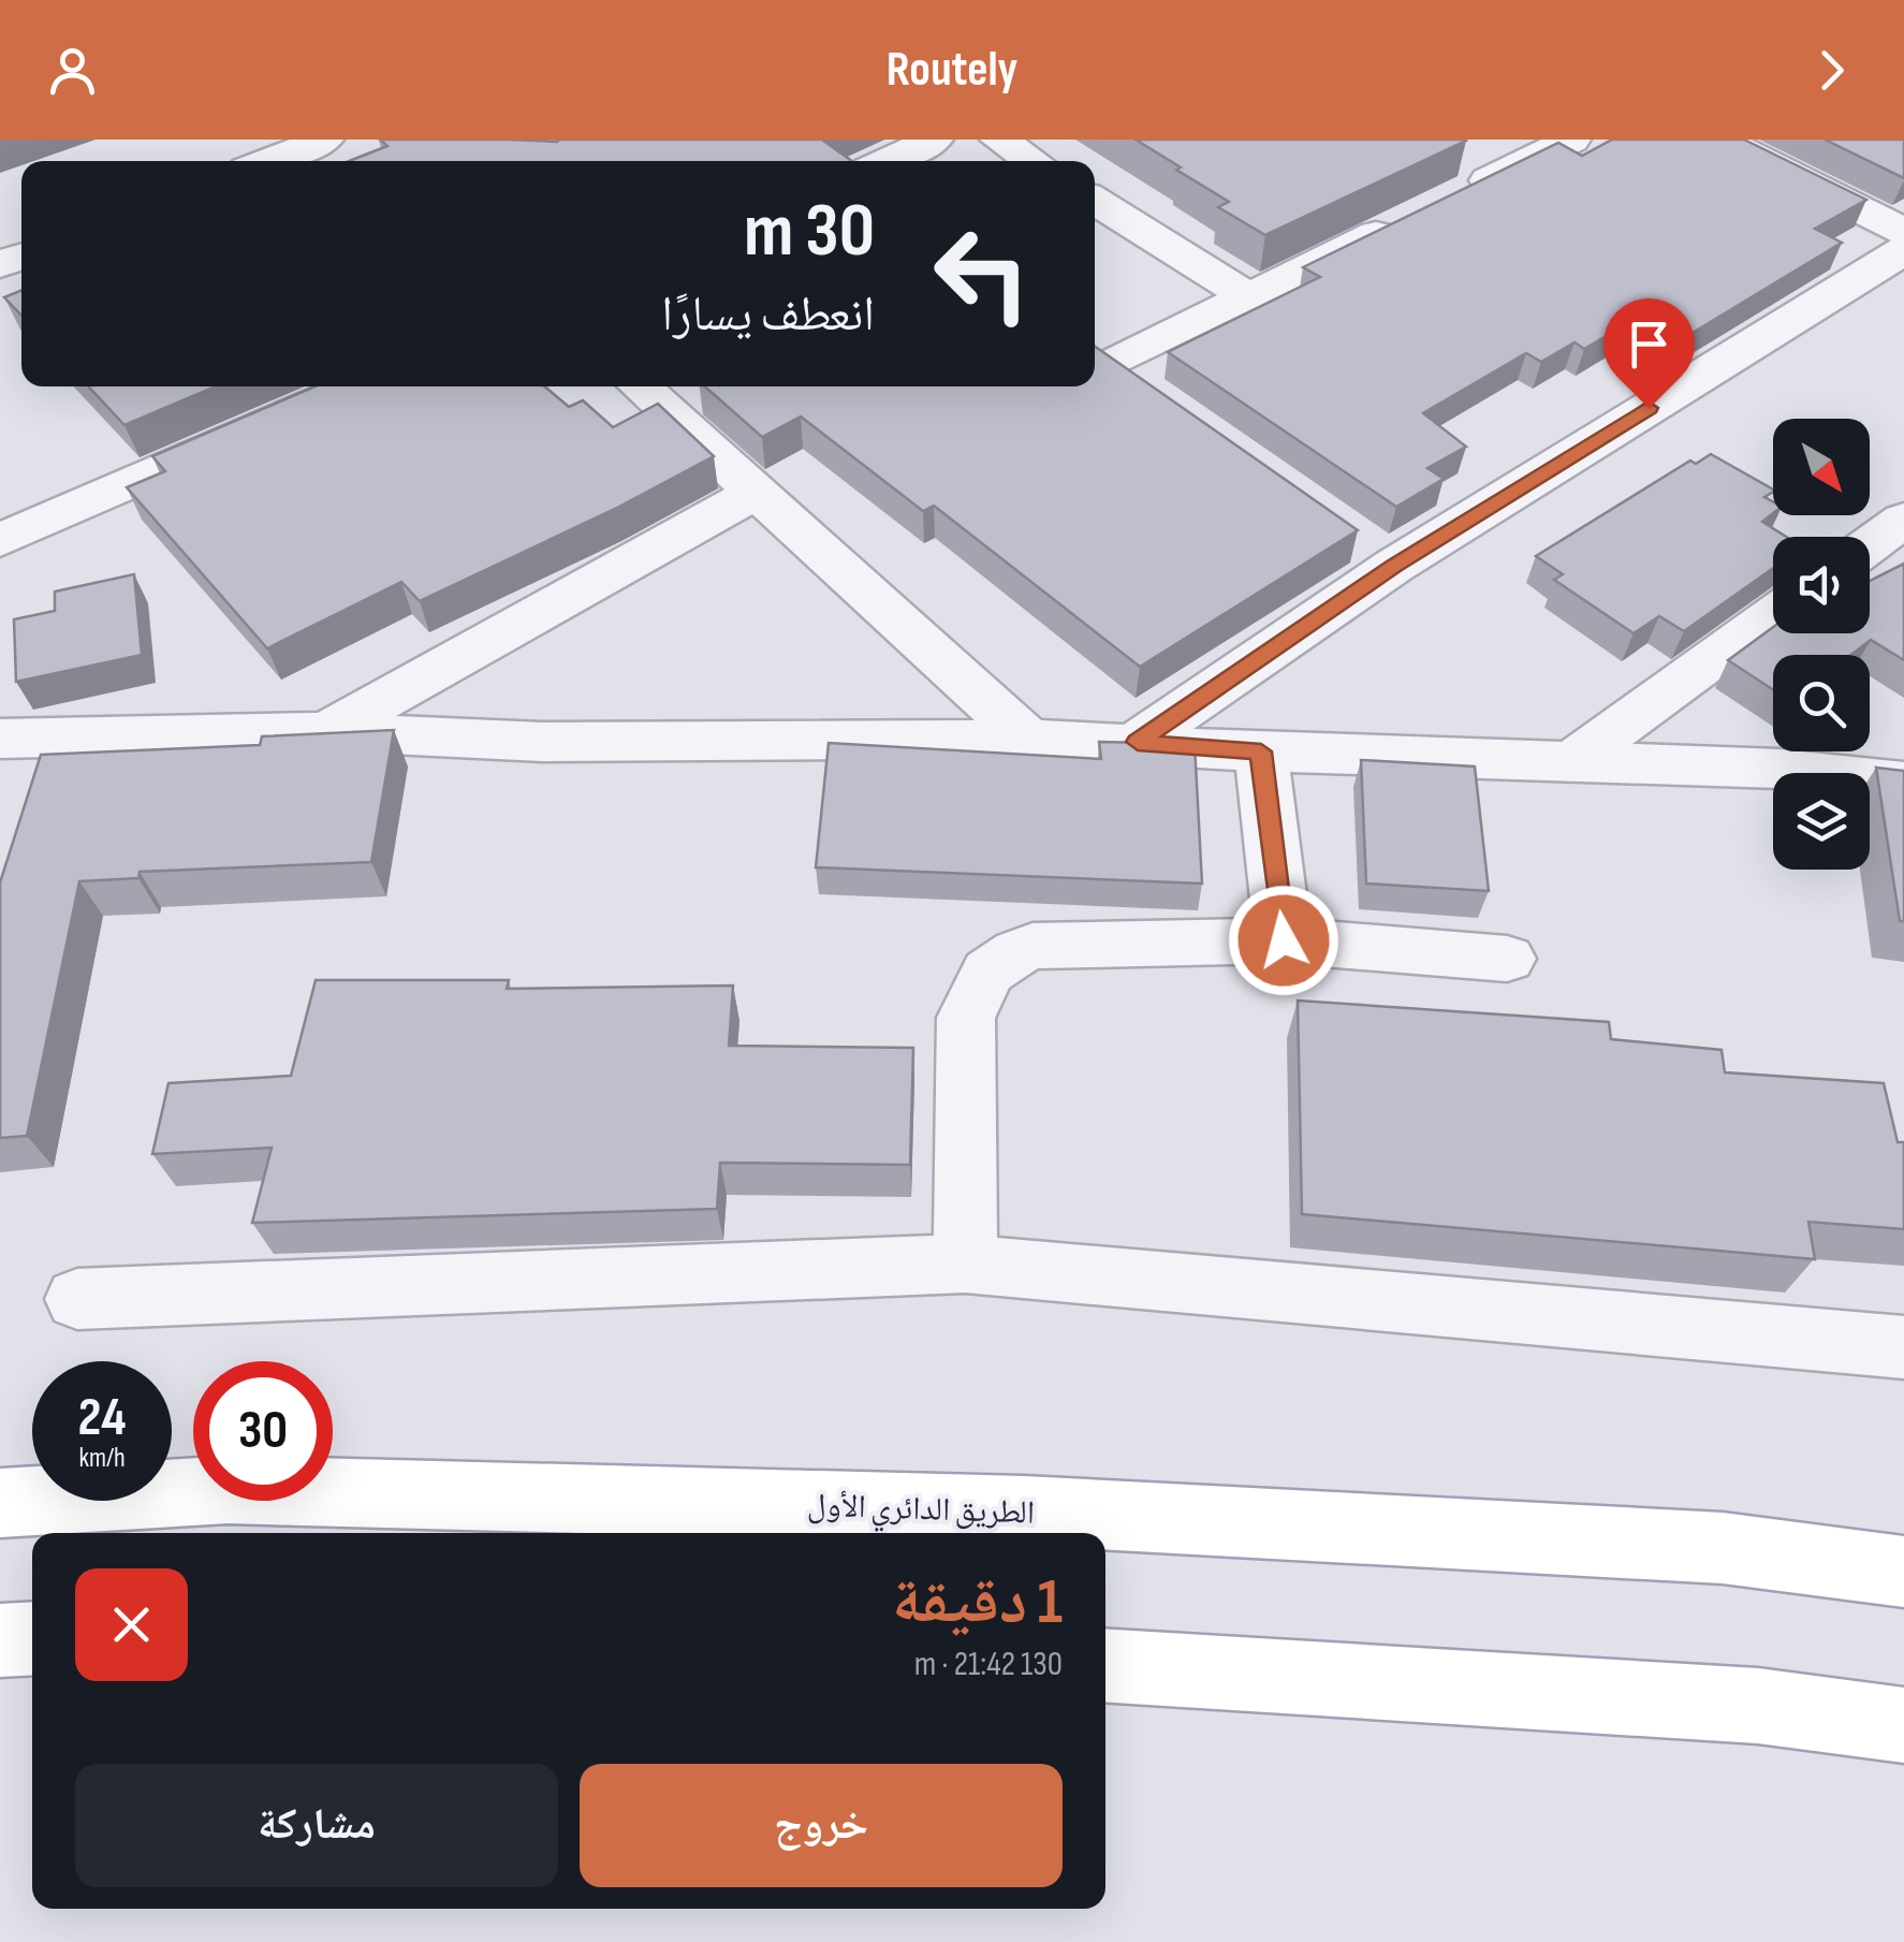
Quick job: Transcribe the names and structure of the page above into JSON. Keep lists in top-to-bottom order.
{
  "streets": {
    "main road": ["الطريق الدائري الأول"]
  },
  "north": "bottom right",
  "page": {
    "header": "Routely",
    "turn": ["30 m", "انعطف يسارًا"],
    "speed": "24 km/h",
    "limit": "30",
    "heading": ["1 دقيقة", "130 m · 21:42"],
    "buttons": ["خروج", "مشاركة"]
  }
}
